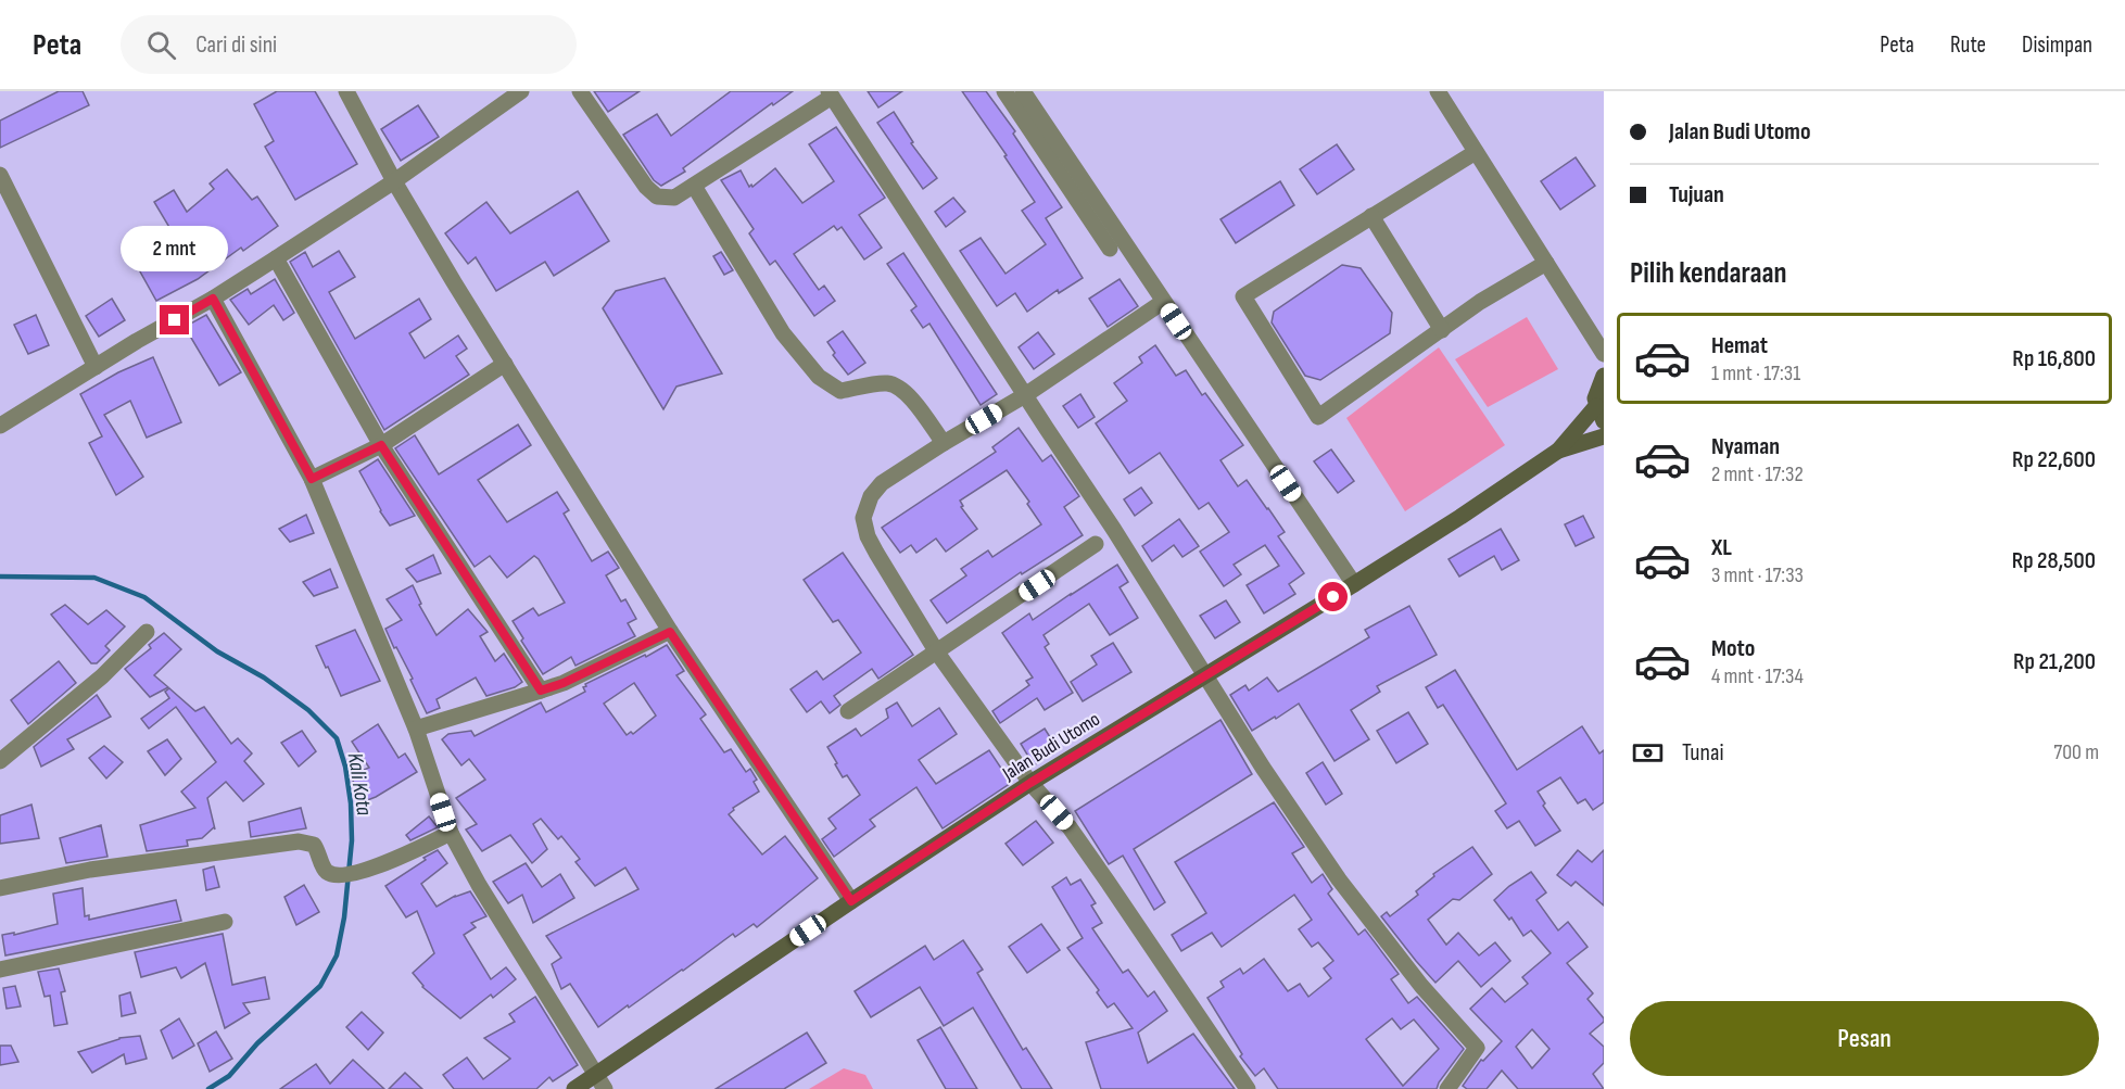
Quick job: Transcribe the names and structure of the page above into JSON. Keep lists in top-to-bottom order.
{
  "streets": {
    "street": ["Jalan Budi Utomo"]
  },
  "water": ["Kali Kota"],
  "page": {
    "header": "Peta",
    "search": "Cari di sini",
    "nav": ["Peta", "Rute", "Disimpan"],
    "banner": ["Jalan Budi Utomo", "Tujuan"],
    "bubble": "2 mnt",
    "heading": "Pilih kendaraan",
    "list": [
      {
        "name": "Hemat",
        "note": "1 mnt · 17:31",
        "value": "Rp 16,800"
      },
      {
        "name": "Nyaman",
        "note": "2 mnt · 17:32",
        "value": "Rp 22,600"
      },
      {
        "name": "XL",
        "note": "3 mnt · 17:33",
        "value": "Rp 28,500"
      },
      {
        "name": "Moto",
        "note": "4 mnt · 17:34",
        "value": "Rp 21,200"
      }
    ],
    "pay": ["Tunai", "700 m"],
    "buttons": "Pesan"
  }
}
